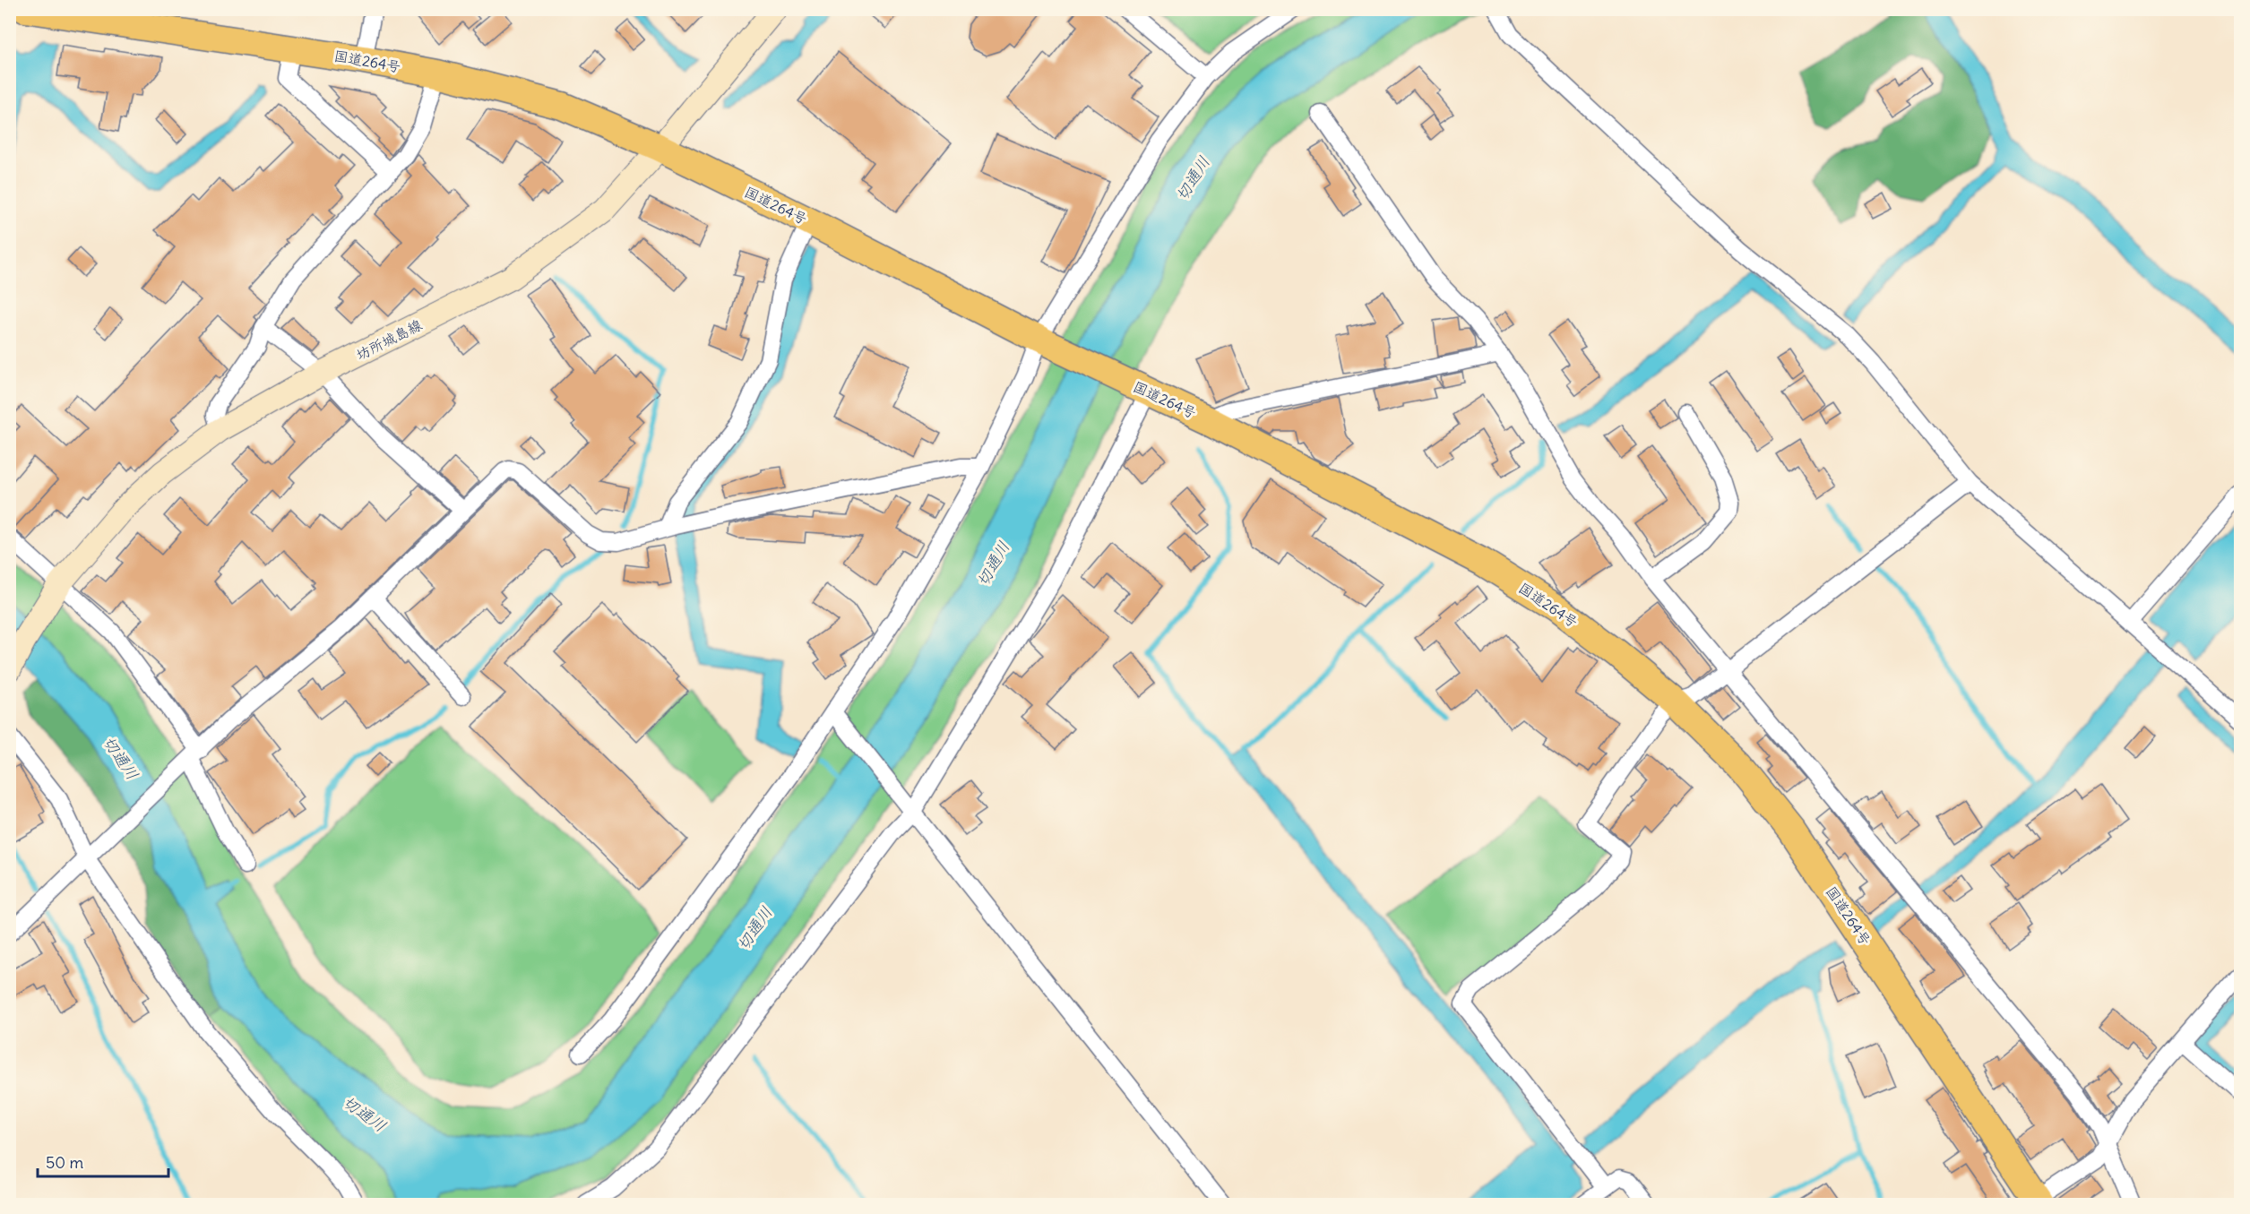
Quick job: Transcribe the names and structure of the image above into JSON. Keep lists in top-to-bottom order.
{
  "streets": {
    "highway": ["国道264号"],
    "main road": ["坊所城島線"]
  },
  "crossings": [
    ["国道264号", "坊所城島線"]
  ],
  "water": ["切通川"],
  "scale_bar": "50 m"
}
